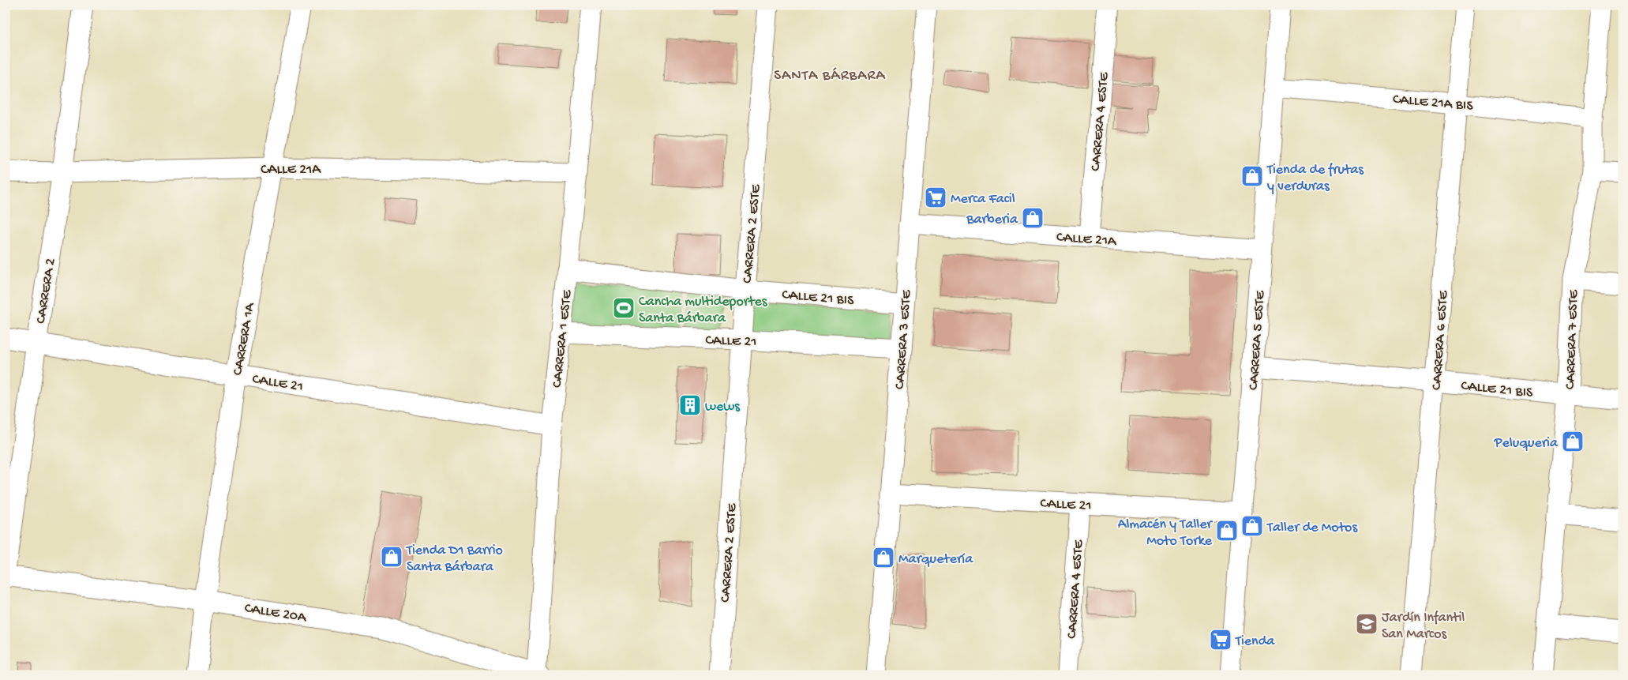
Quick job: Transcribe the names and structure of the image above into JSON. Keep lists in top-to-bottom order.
{
  "streets": {
    "street": [
      "CALLE 21A BIS",
      "CARRERA 4 ESTE",
      "CALLE 21A",
      "CARRERA 2 ESTE",
      "CARRERA 2",
      "CALLE 21 BIS",
      "CARRERA 1A",
      "CARRERA 1 ESTE",
      "CALLE 21",
      "CARRERA 3 ESTE",
      "CARRERA 7 ESTE",
      "CARRERA 5 ESTE",
      "CARRERA 6 ESTE",
      "CALLE 20A"
    ]
  },
  "crossings": [
    ["CALLE 21A BIS", "CARRERA 7 ESTE"],
    ["CALLE 21A BIS", "CARRERA 5 ESTE"],
    ["CALLE 21A BIS", "CARRERA 6 ESTE"],
    ["CARRERA 4 ESTE", "CALLE 21A"],
    ["CARRERA 4 ESTE", "CALLE 21"],
    ["CALLE 21A", "CARRERA 2"],
    ["CALLE 21A", "CARRERA 1A"],
    ["CALLE 21A", "CARRERA 1 ESTE"],
    ["CALLE 21A", "CARRERA 3 ESTE"],
    ["CALLE 21A", "CARRERA 5 ESTE"],
    ["CARRERA 2 ESTE", "CALLE 21 BIS"],
    ["CARRERA 2 ESTE", "CALLE 21"],
    ["CARRERA 2", "CALLE 21"],
    ["CARRERA 2", "CALLE 20A"],
    ["CALLE 21 BIS", "CARRERA 1 ESTE"],
    ["CALLE 21 BIS", "CARRERA 3 ESTE"],
    ["CALLE 21 BIS", "CARRERA 7 ESTE"],
    ["CALLE 21 BIS", "CARRERA 5 ESTE"],
    ["CALLE 21 BIS", "CARRERA 6 ESTE"],
    ["CARRERA 1A", "CALLE 21"],
    ["CARRERA 1A", "CALLE 20A"],
    ["CARRERA 1 ESTE", "CALLE 21"],
    ["CARRERA 1 ESTE", "CALLE 20A"],
    ["CALLE 21", "CARRERA 3 ESTE"],
    ["CALLE 21", "CARRERA 5 ESTE"]
  ],
  "districts": ["SANTA BÁRBARA"],
  "places": {
    "shop": [
      "Tienda de frutas y verduras",
      "Barberia",
      "Peluqueria",
      "Taller de Motos",
      "Almacén y Taller Moto Torke",
      "Tienda D1 Barrio Santa Bárbara",
      "Marquetería"
    ],
    "supermarket": ["Merca Facil", "Tienda"],
    "sports": ["Cancha multideportes Santa Bárbara"],
    "building": ["wews"],
    "school or university": ["Jardín Infantil San Marcos"]
  }
}
